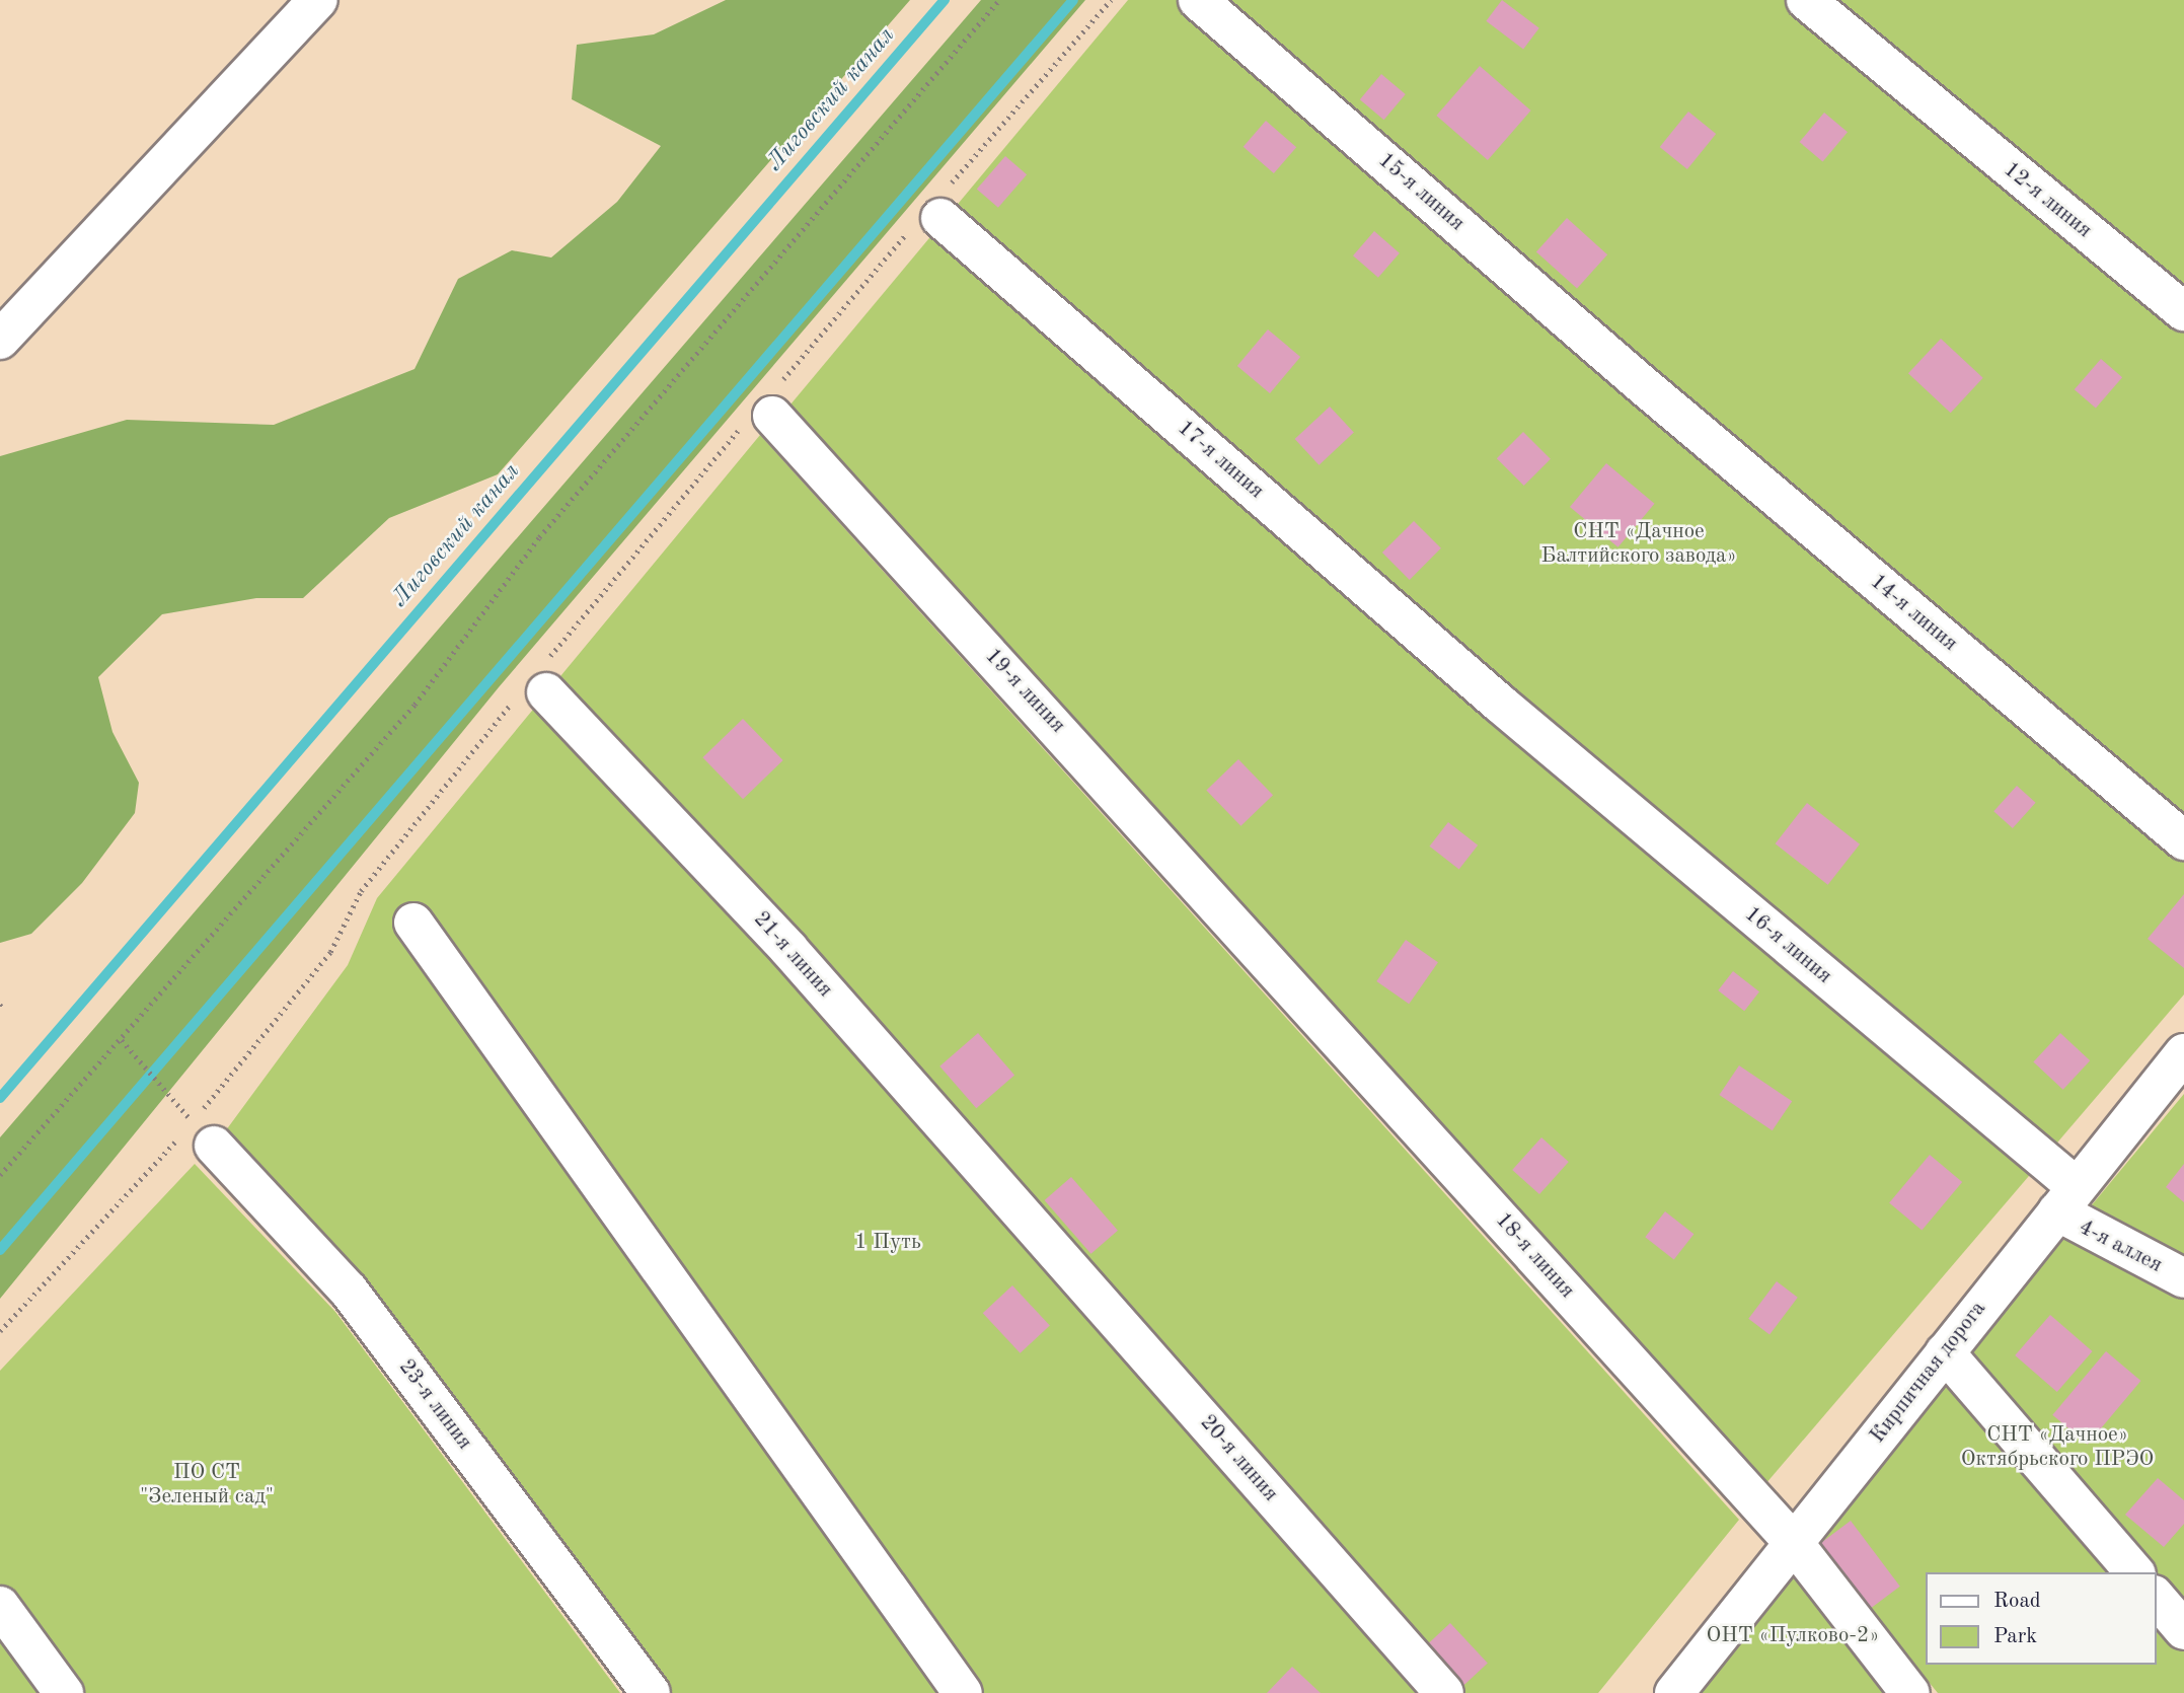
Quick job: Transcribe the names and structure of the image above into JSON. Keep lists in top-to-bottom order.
{
  "streets": {
    "street": [
      "15-я линия",
      "12-я линия",
      "17-я линия",
      "14-я линия",
      "19-я линия",
      "16-я линия",
      "21-я линия",
      "4-я аллея",
      "18-я линия",
      "Кирпичная дорога",
      "23-я линия",
      "20-я линия"
    ]
  },
  "crossings": [
    ["15-я линия", "14-я линия"],
    ["17-я линия", "16-я линия"],
    ["19-я линия", "18-я линия"],
    ["16-я линия", "4-я аллея"],
    ["16-я линия", "Кирпичная дорога"],
    ["21-я линия", "20-я линия"],
    ["4-я аллея", "Кирпичная дорога"],
    ["18-я линия", "Кирпичная дорога"]
  ],
  "water": ["Лиговский канал"],
  "parks": [
    "СНТ «Дачное Балтийского завода»",
    "1 Путь",
    "СНТ «Дачное» Октябрьского ПРЭО",
    "ПО СТ \"Зеленый сад\"",
    "ОНТ «Пулково-2»"
  ],
  "legend": ["Road", "Park"]
}
